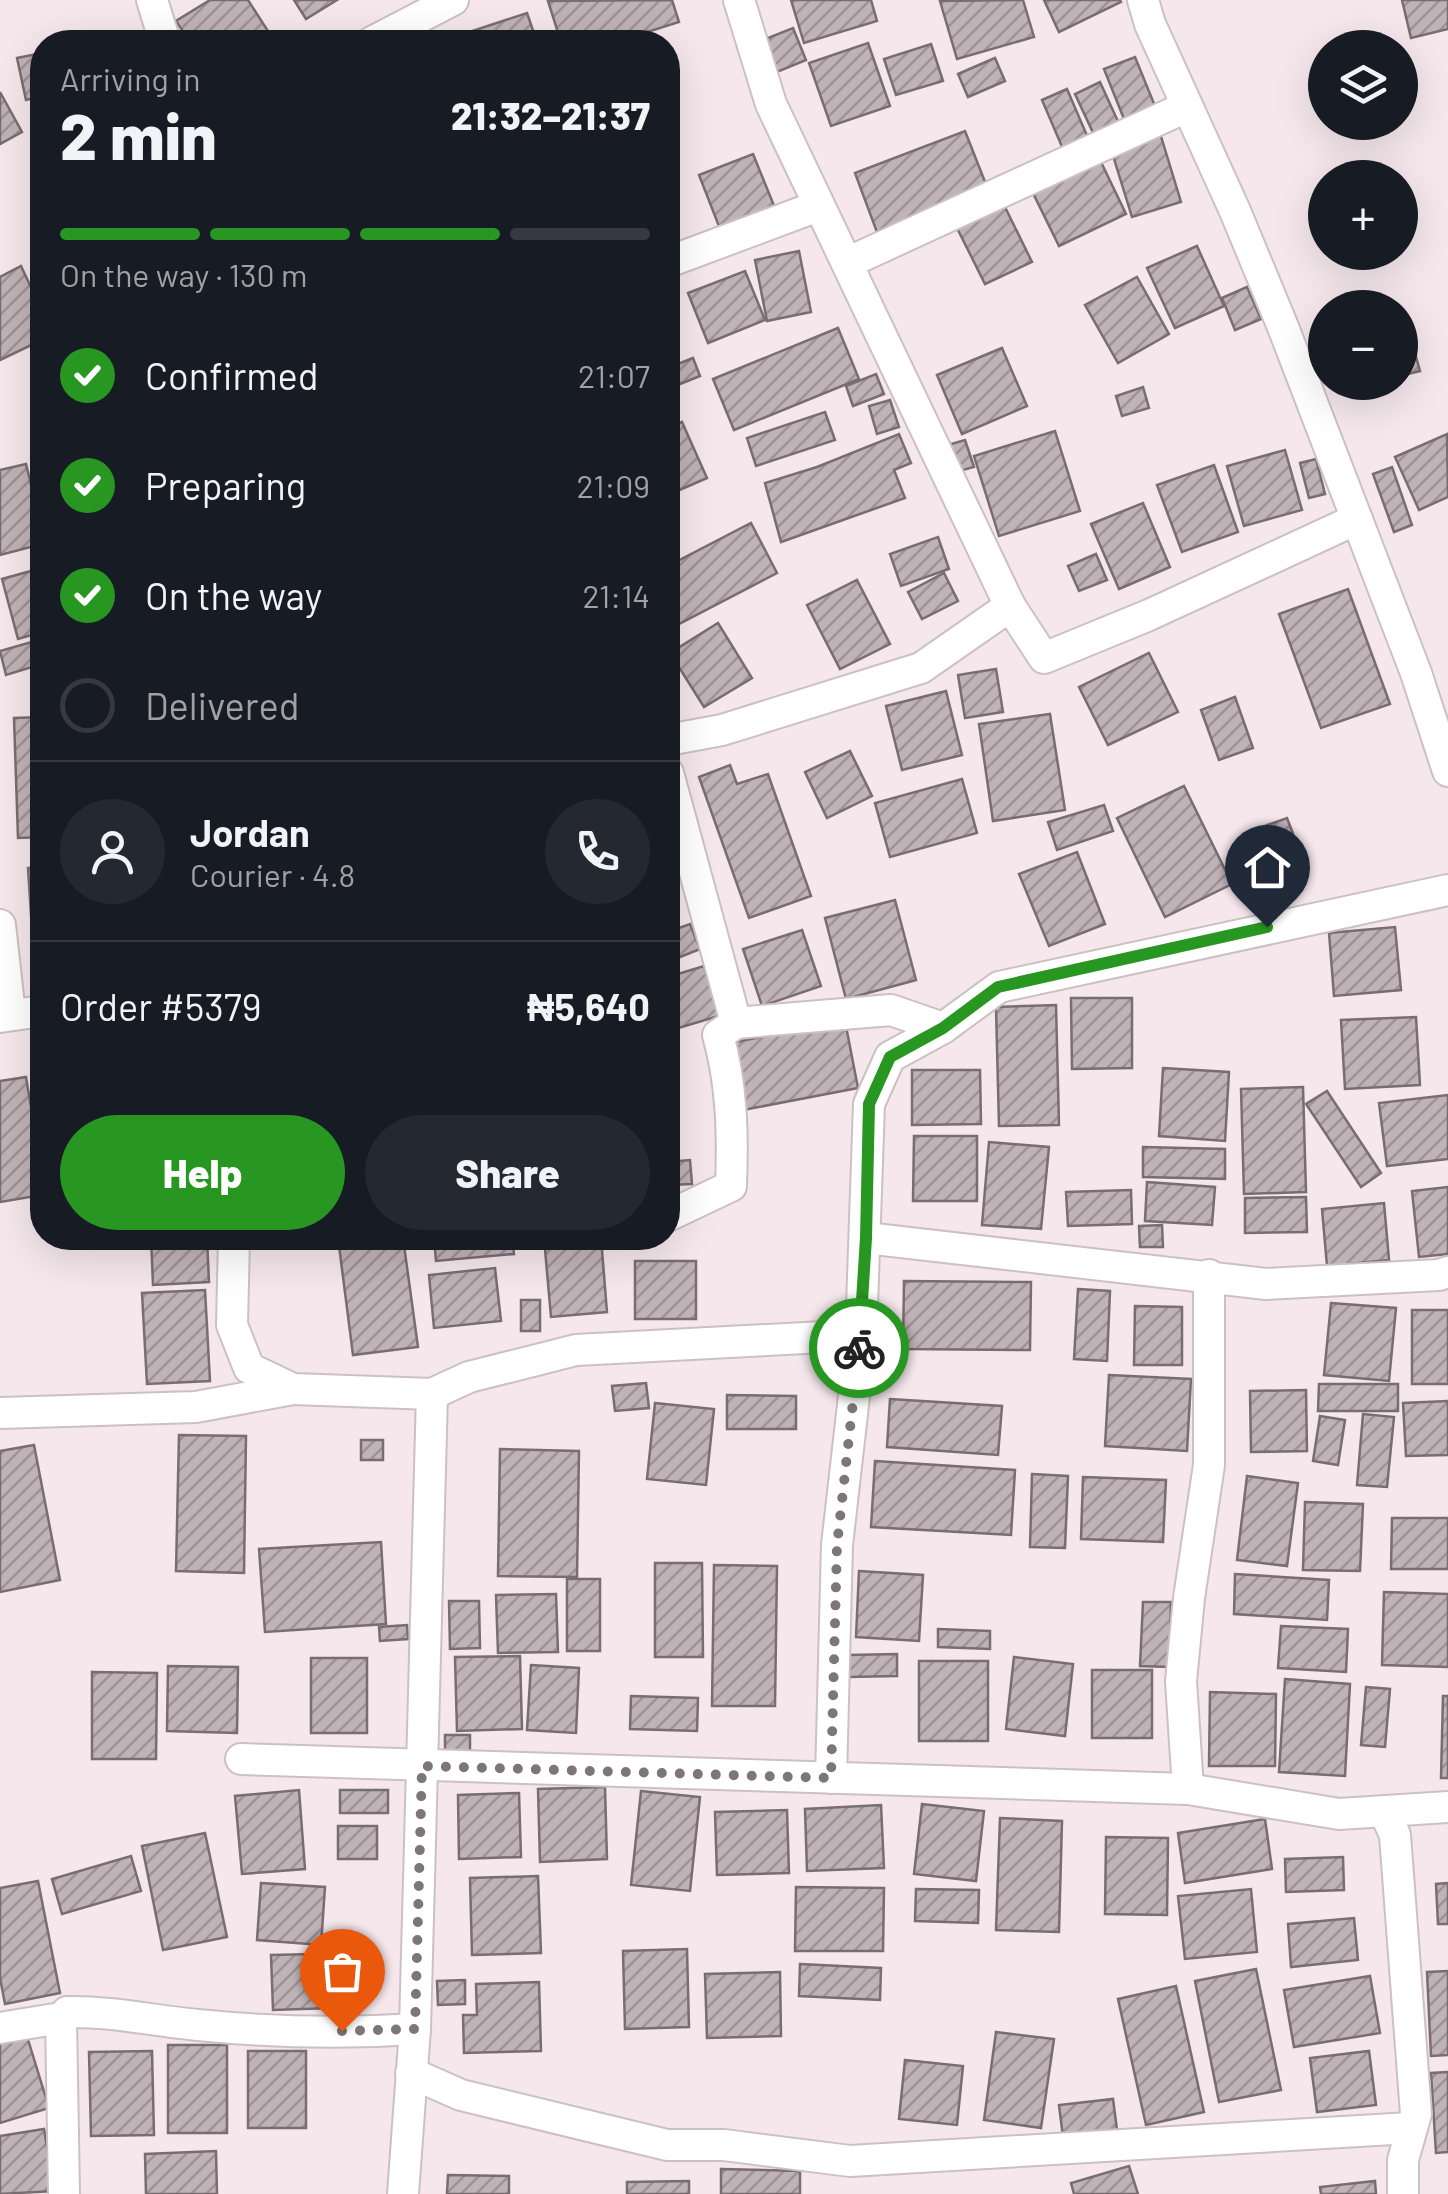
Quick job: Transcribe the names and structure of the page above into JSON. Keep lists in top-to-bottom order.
{
  "page": {
    "map_buttons": ["+", "−"],
    "heading": ["2 min", "Arriving in", "21:32–21:37"],
    "panel": [
      "Jordan",
      "Courier · 4.8",
      "Order #5379",
      "₦5,640"
    ],
    "bar": "On the way · 130 m",
    "list": [
      ["Confirmed", "21:07"],
      ["Preparing", "21:09"],
      ["On the way", "21:14"],
      "Delivered"
    ],
    "buttons": ["Help", "Share"]
  }
}
